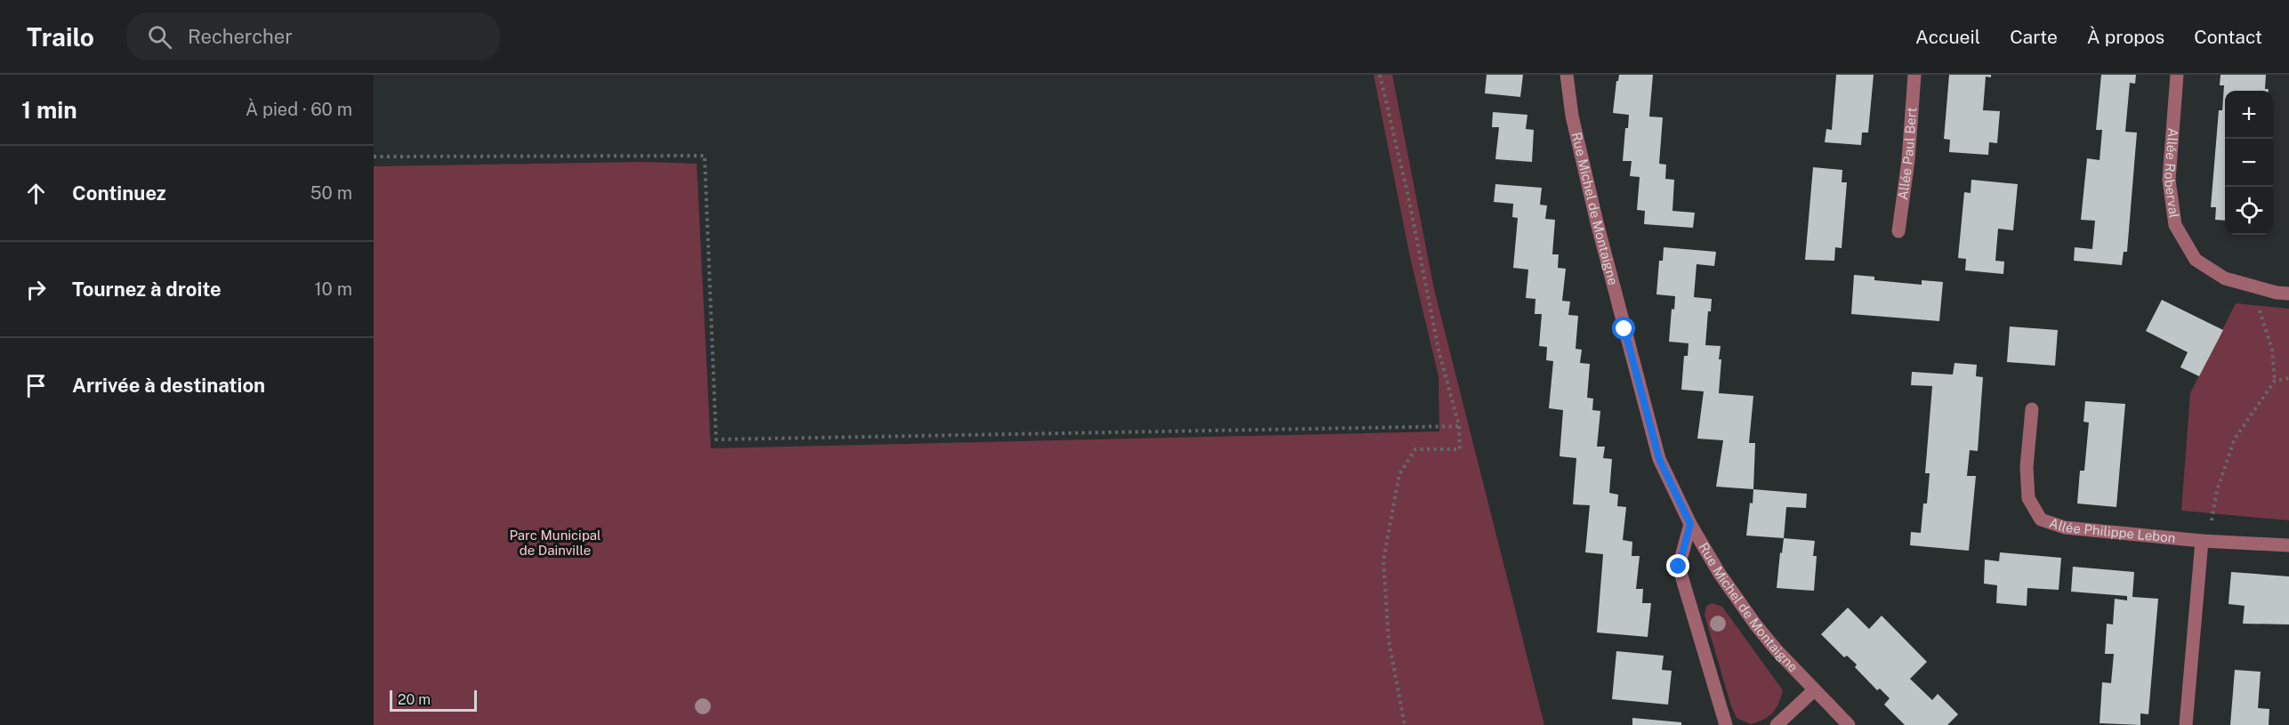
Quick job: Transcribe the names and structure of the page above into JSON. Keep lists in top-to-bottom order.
{
  "streets": {
    "street": [
      "Allée Paul Bert",
      "Allée Roberval",
      "Rue Michel de Montaigne",
      "Allée Philippe Lebon"
    ]
  },
  "parks": ["Parc Municipal de Dainville"],
  "scale_bar": "20 m",
  "page": {
    "header": "Trailo",
    "search": "Rechercher",
    "nav": [
      "Accueil",
      "Carte",
      "À propos",
      "Contact"
    ],
    "heading": ["1 min", "À pied · 60 m"],
    "map_buttons": ["+", "−"],
    "list": [
      ["Continuez", "50 m"],
      ["Tournez à droite", "10 m"],
      "Arrivée à destination"
    ],
    "scale": "20 m"
  }
}
